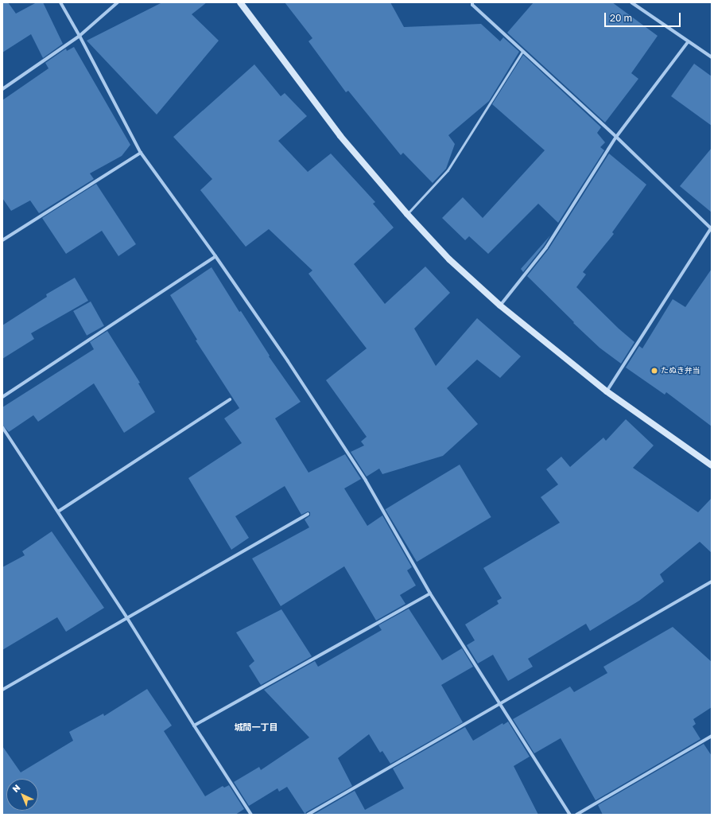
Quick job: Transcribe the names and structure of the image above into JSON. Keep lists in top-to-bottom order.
{
  "districts": ["城間一丁目"],
  "places": ["たぬき弁当"],
  "scale_bar": "20 m",
  "north": "top left"
}
